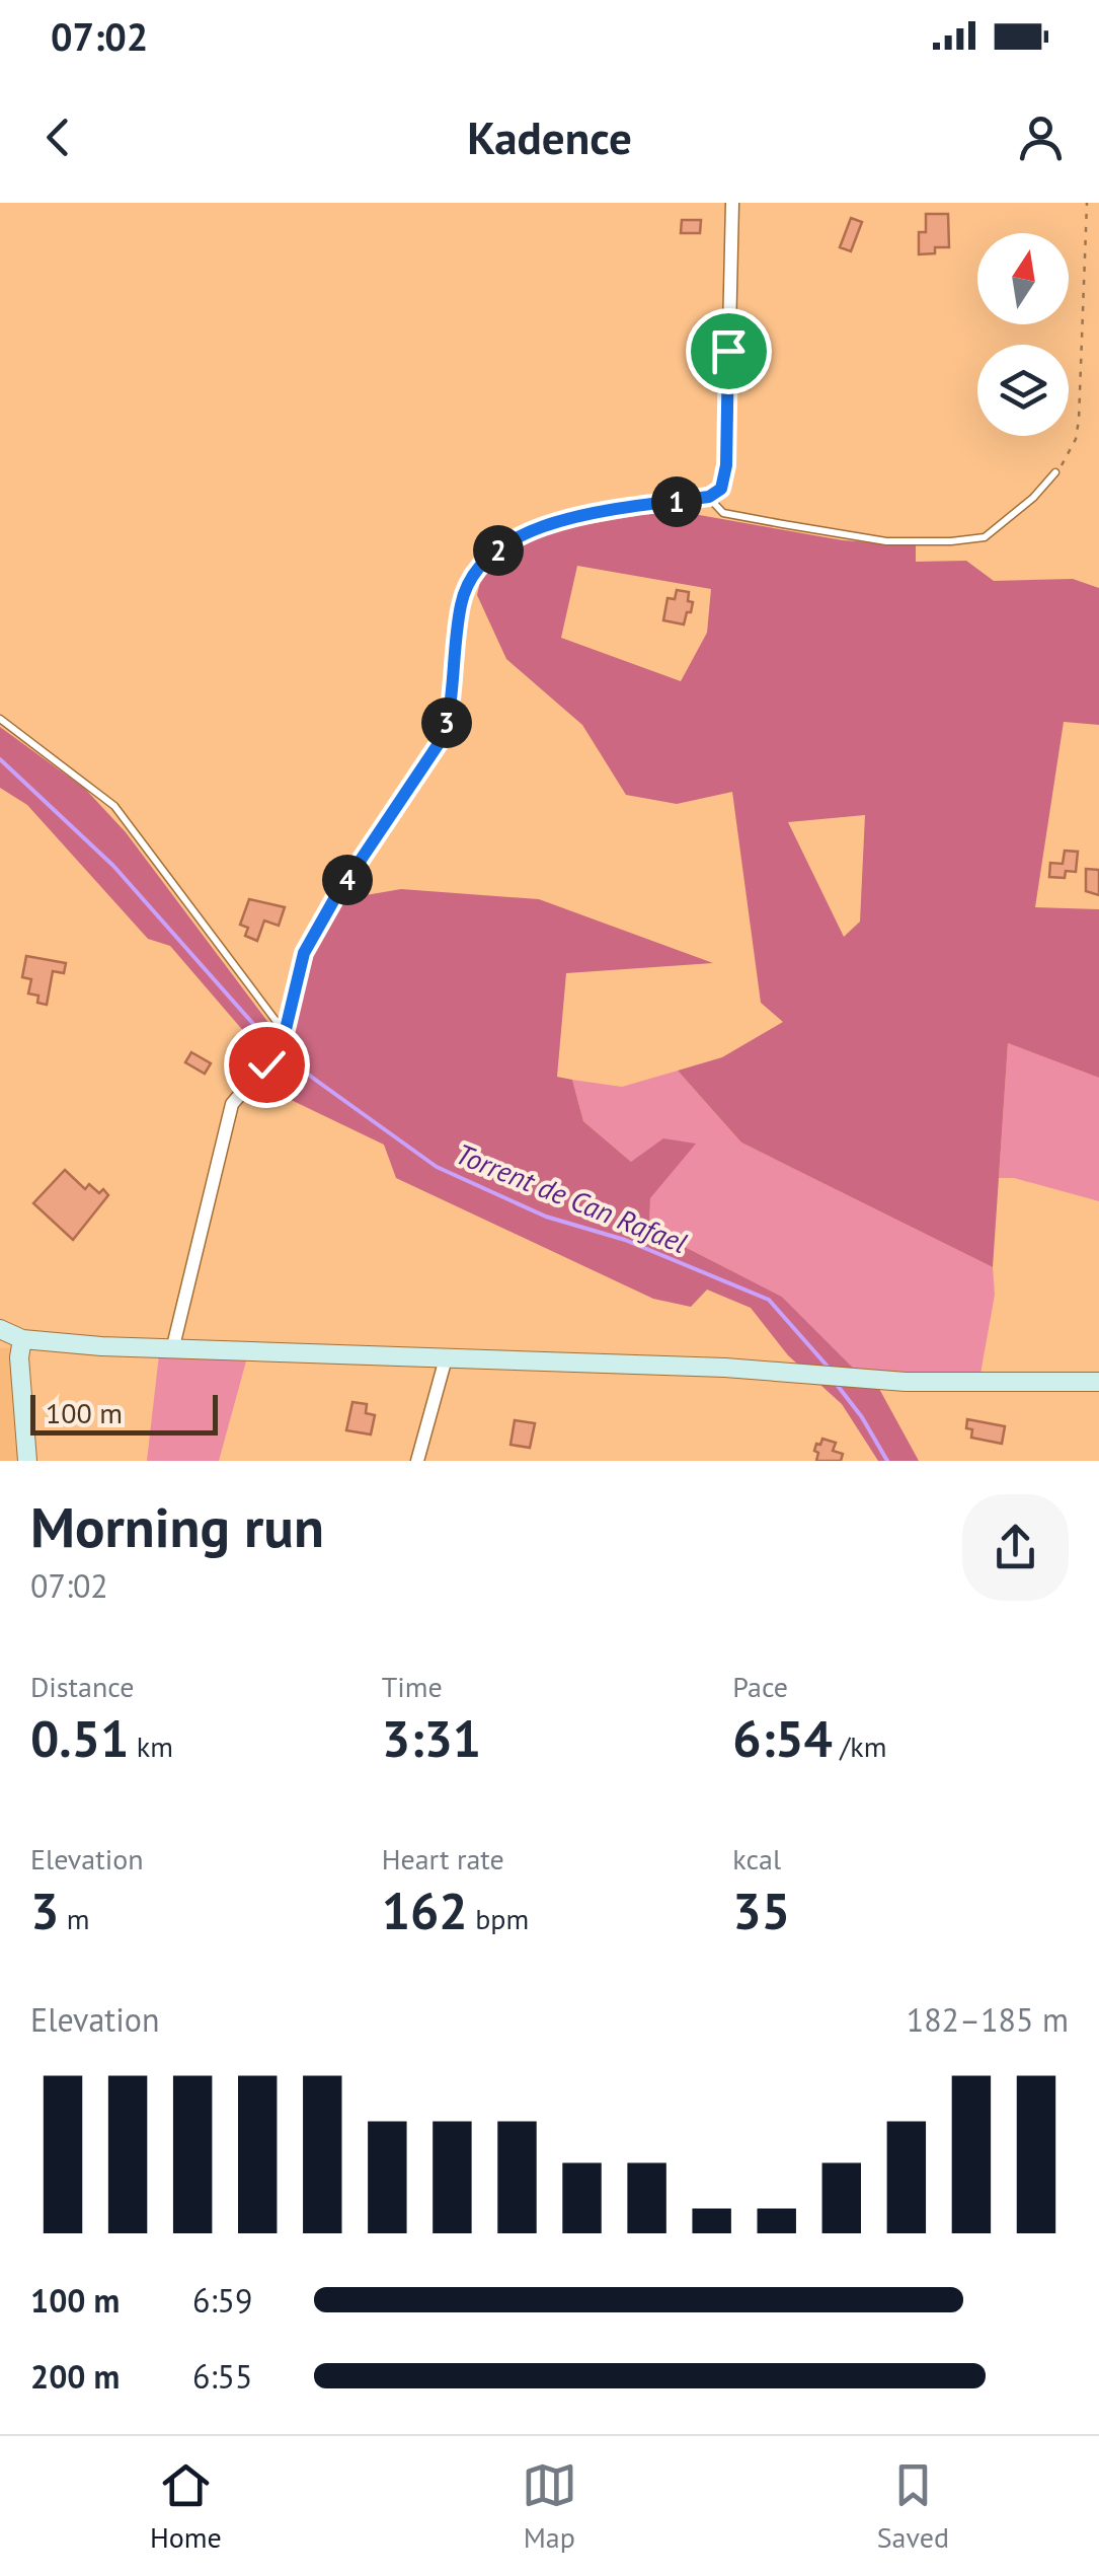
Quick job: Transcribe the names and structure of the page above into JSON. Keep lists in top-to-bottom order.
{
  "water": ["Torrent de Can Rafael"],
  "scale_bar": "100 m",
  "north": "top",
  "page": {
    "status": "07:02",
    "header": "Kadence",
    "pins": [
      "1",
      "2",
      "3",
      "4"
    ],
    "scale": "100 m",
    "heading": ["Morning run", "07:02"],
    "stats": [
      ["Distance", "0.51 km"],
      ["Time", "3:31"],
      ["Pace", "6:54 /km"],
      ["Elevation", "3 m"],
      ["Heart rate", "162 bpm"],
      ["kcal", "35"]
    ],
    "chart": ["Elevation", "182–185 m"],
    "list": [
      {
        "name": "100 m",
        "note": "6:59"
      },
      {
        "name": "200 m",
        "note": "6:55"
      }
    ],
    "tabs": ["Home", "Map", "Saved"]
  }
}
